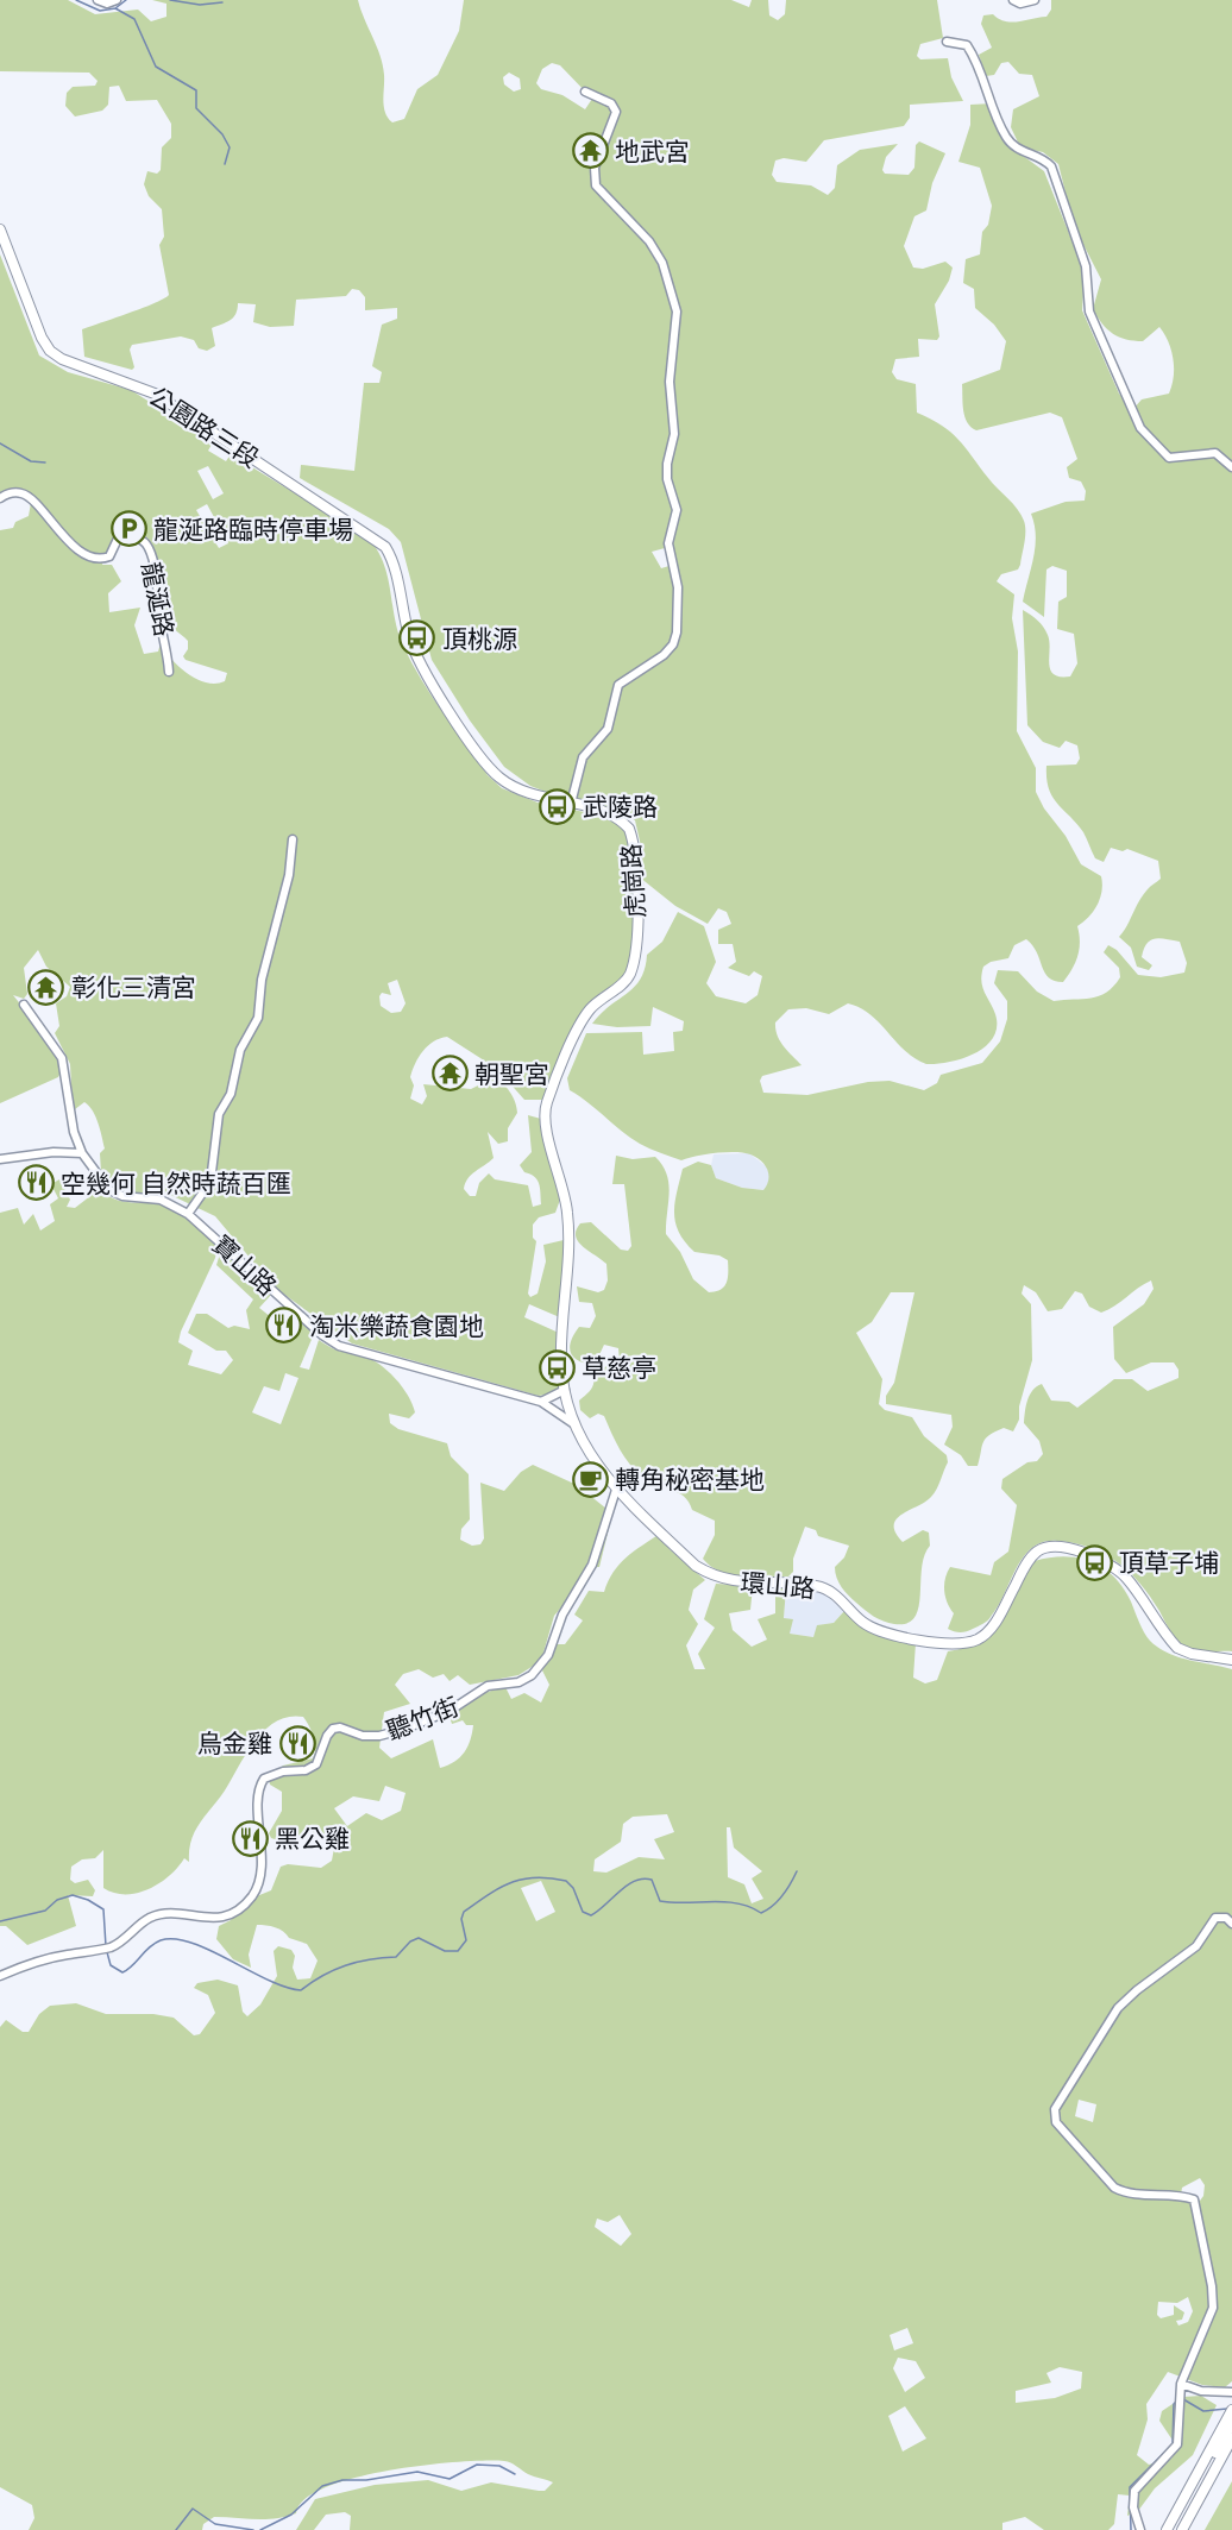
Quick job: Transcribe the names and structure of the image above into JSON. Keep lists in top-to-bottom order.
{
  "streets": {
    "main road": ["公園路三段", "虎崗路", "環山路"],
    "street": ["龍涎路", "寶山路", "聽竹街"]
  },
  "crossings": [
    ["公園路三段", "虎崗路"],
    ["虎崗路", "環山路"],
    ["寶山路", "環山路"],
    ["環山路", "聽竹街"]
  ],
  "places": {
    "temple": ["地武宮", "彰化三清宮", "朝聖宮"],
    "parking": ["龍涎路臨時停車場"],
    "bus stop": [
      "頂桃源",
      "武陵路",
      "草慈亭",
      "頂草子埔"
    ],
    "restaurant": [
      "空幾何 自然時蔬百匯",
      "淘米樂蔬食園地",
      "烏金雞",
      "黑公雞"
    ],
    "cafe": ["轉角秘密基地"]
  }
}
